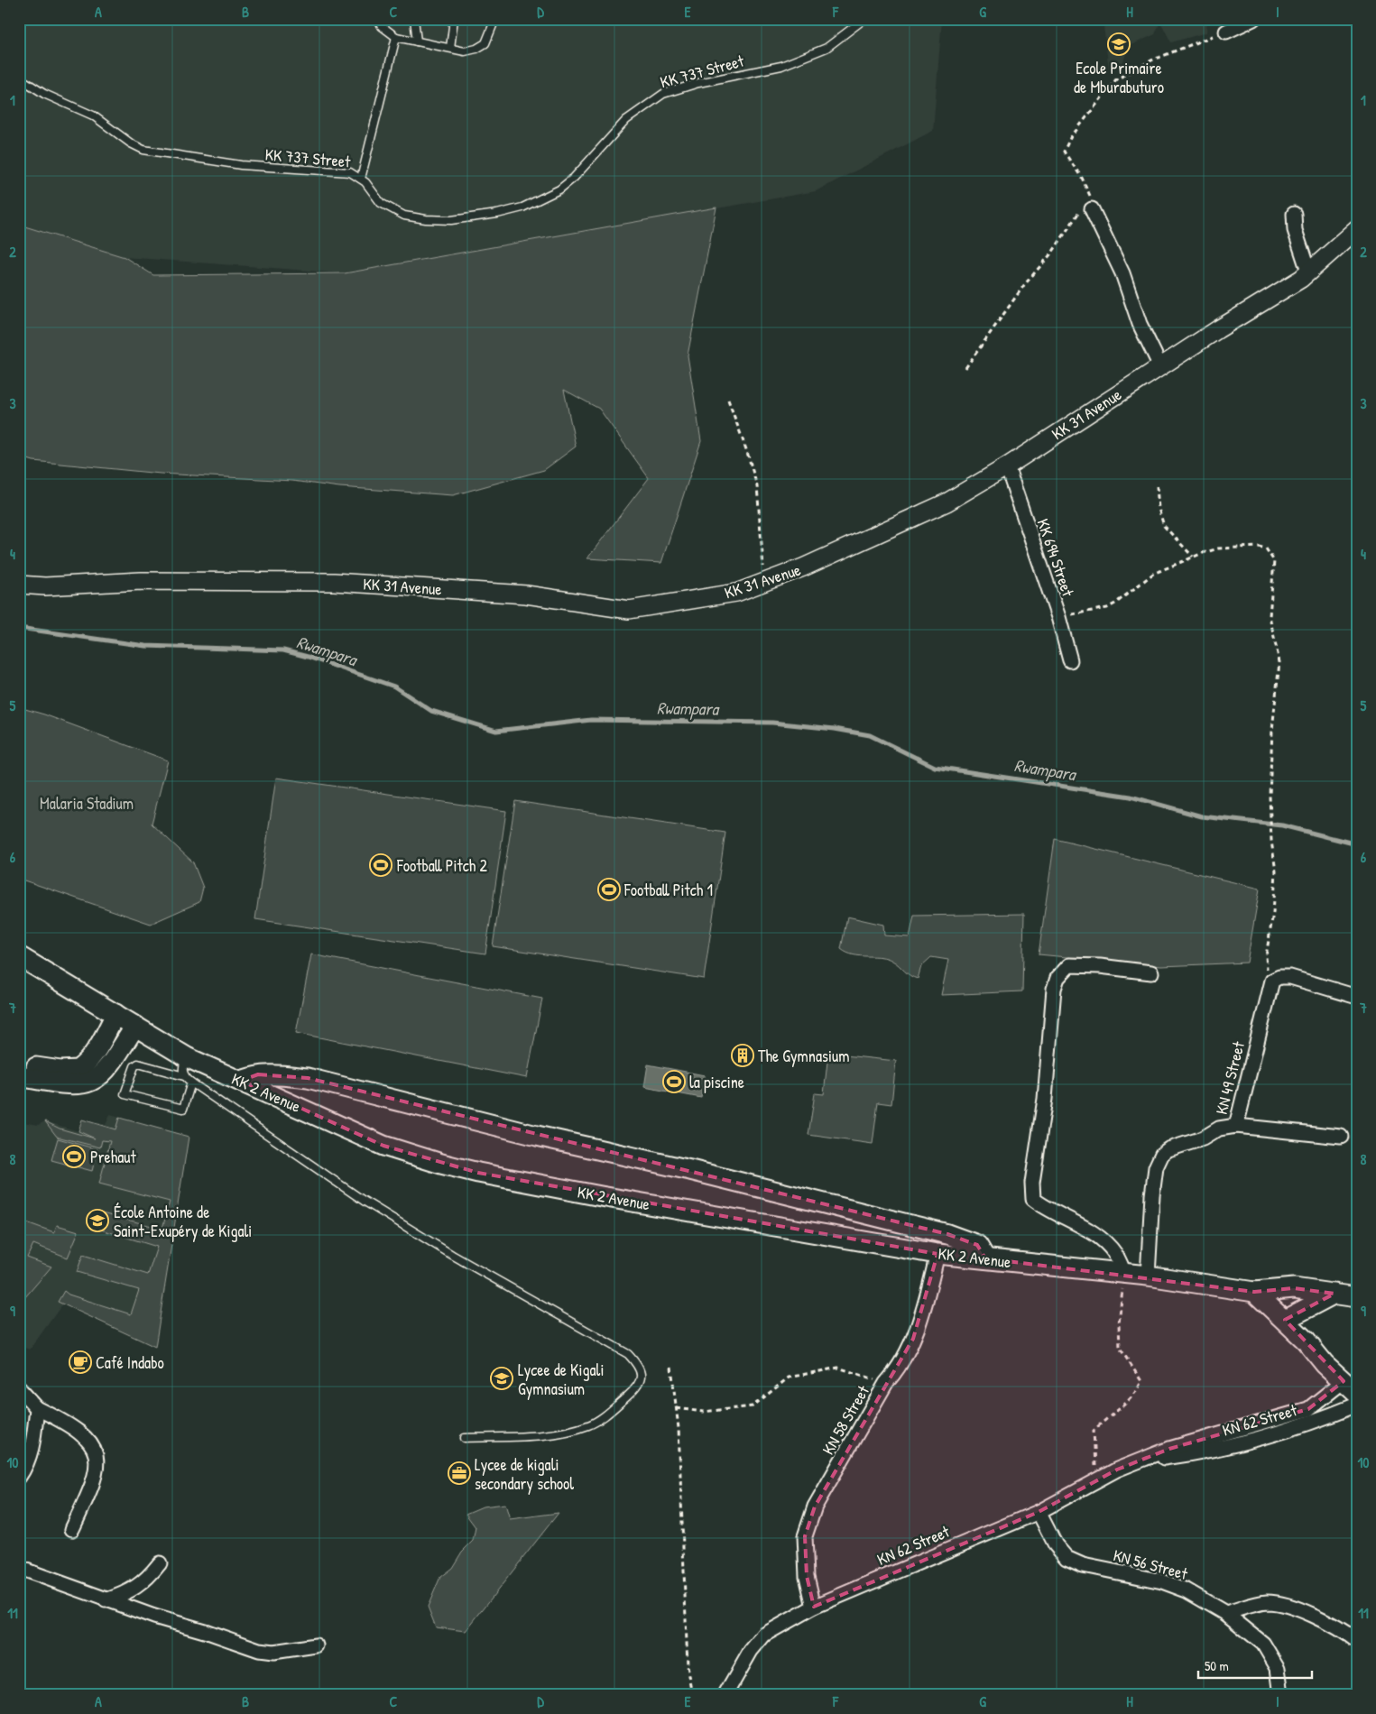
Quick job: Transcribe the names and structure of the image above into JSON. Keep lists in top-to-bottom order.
{
  "streets": {
    "main road": ["KK 2 Avenue"],
    "street": [
      "KK 31 Avenue",
      "KK 694 Street",
      "KN 49 Street",
      "KN 58 Street",
      "KN 62 Street",
      "KN 56 Street"
    ],
    "lane": ["KK 737 Street"]
  },
  "crossings": [
    ["KK 31 Avenue", "KK 694 Street"],
    ["KN 49 Street", "KK 2 Avenue"],
    ["KK 2 Avenue", "KN 58 Street"],
    ["KN 58 Street", "KN 62 Street"],
    ["KN 62 Street", "KN 56 Street"]
  ],
  "water": ["Rwampara"],
  "parks": ["Malaria Stadium"],
  "places": {
    "school or university": ["Ecole Primaire de Mburabuturo", "École Antoine de Saint-Exupéry de Kigali", "Lycee de Kigali Gymnasium"],
    "sports": [
      "Football Pitch 2",
      "Football Pitch 1",
      "la piscine",
      "Prehaut"
    ],
    "building": ["The Gymnasium"],
    "cafe": ["Café Indabo"],
    "office": ["Lycee de kigali secondary school"]
  },
  "scale_bar": "50 m",
  "grid": {
    "columns": [
      "A",
      "B",
      "C",
      "D",
      "E",
      "F",
      "G",
      "H",
      "I"
    ],
    "rows": [
      "1",
      "2",
      "3",
      "4",
      "5",
      "6",
      "7",
      "8",
      "9",
      "10",
      "11"
    ]
  }
}
